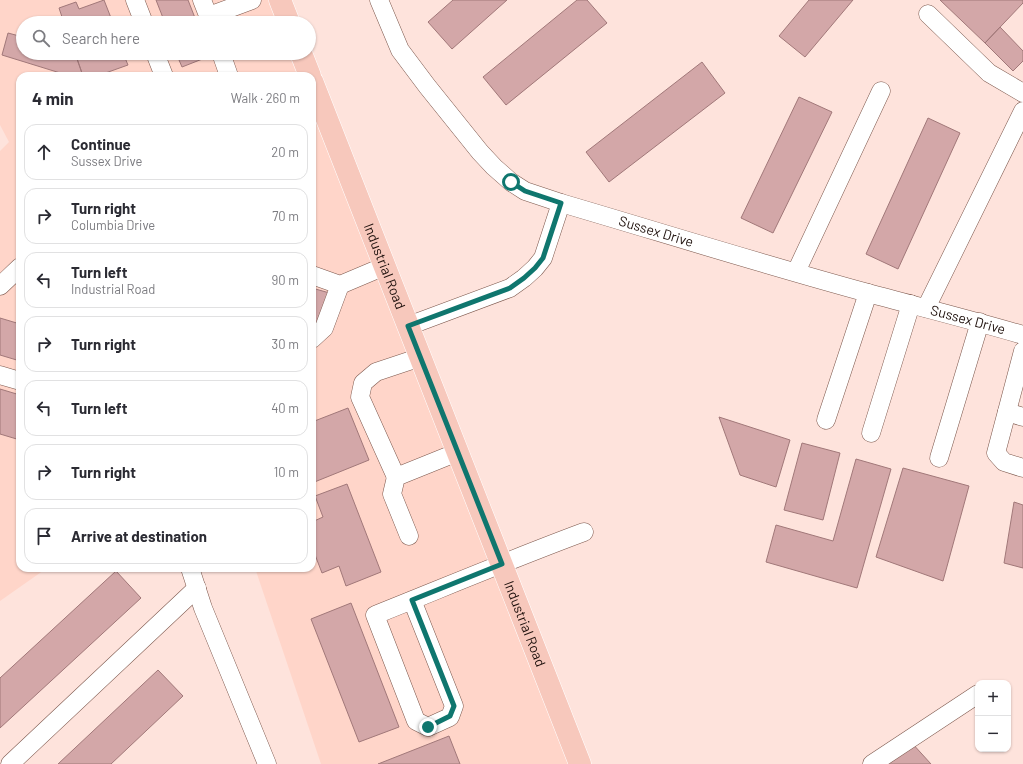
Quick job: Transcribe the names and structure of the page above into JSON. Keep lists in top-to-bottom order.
{
  "streets": {
    "main road": ["Industrial Road"],
    "street": ["Sussex Drive"]
  },
  "page": {
    "search": "Search here",
    "heading": ["4 min", "Walk · 260 m"],
    "list": [
      ["Continue", "Sussex Drive", "20 m"],
      ["Turn right", "Columbia Drive", "70 m"],
      ["Turn left", "Industrial Road", "90 m"],
      ["Turn right", "30 m"],
      ["Turn left", "40 m"],
      ["Turn right", "10 m"],
      "Arrive at destination"
    ],
    "map_buttons": ["+", "−"]
  }
}
